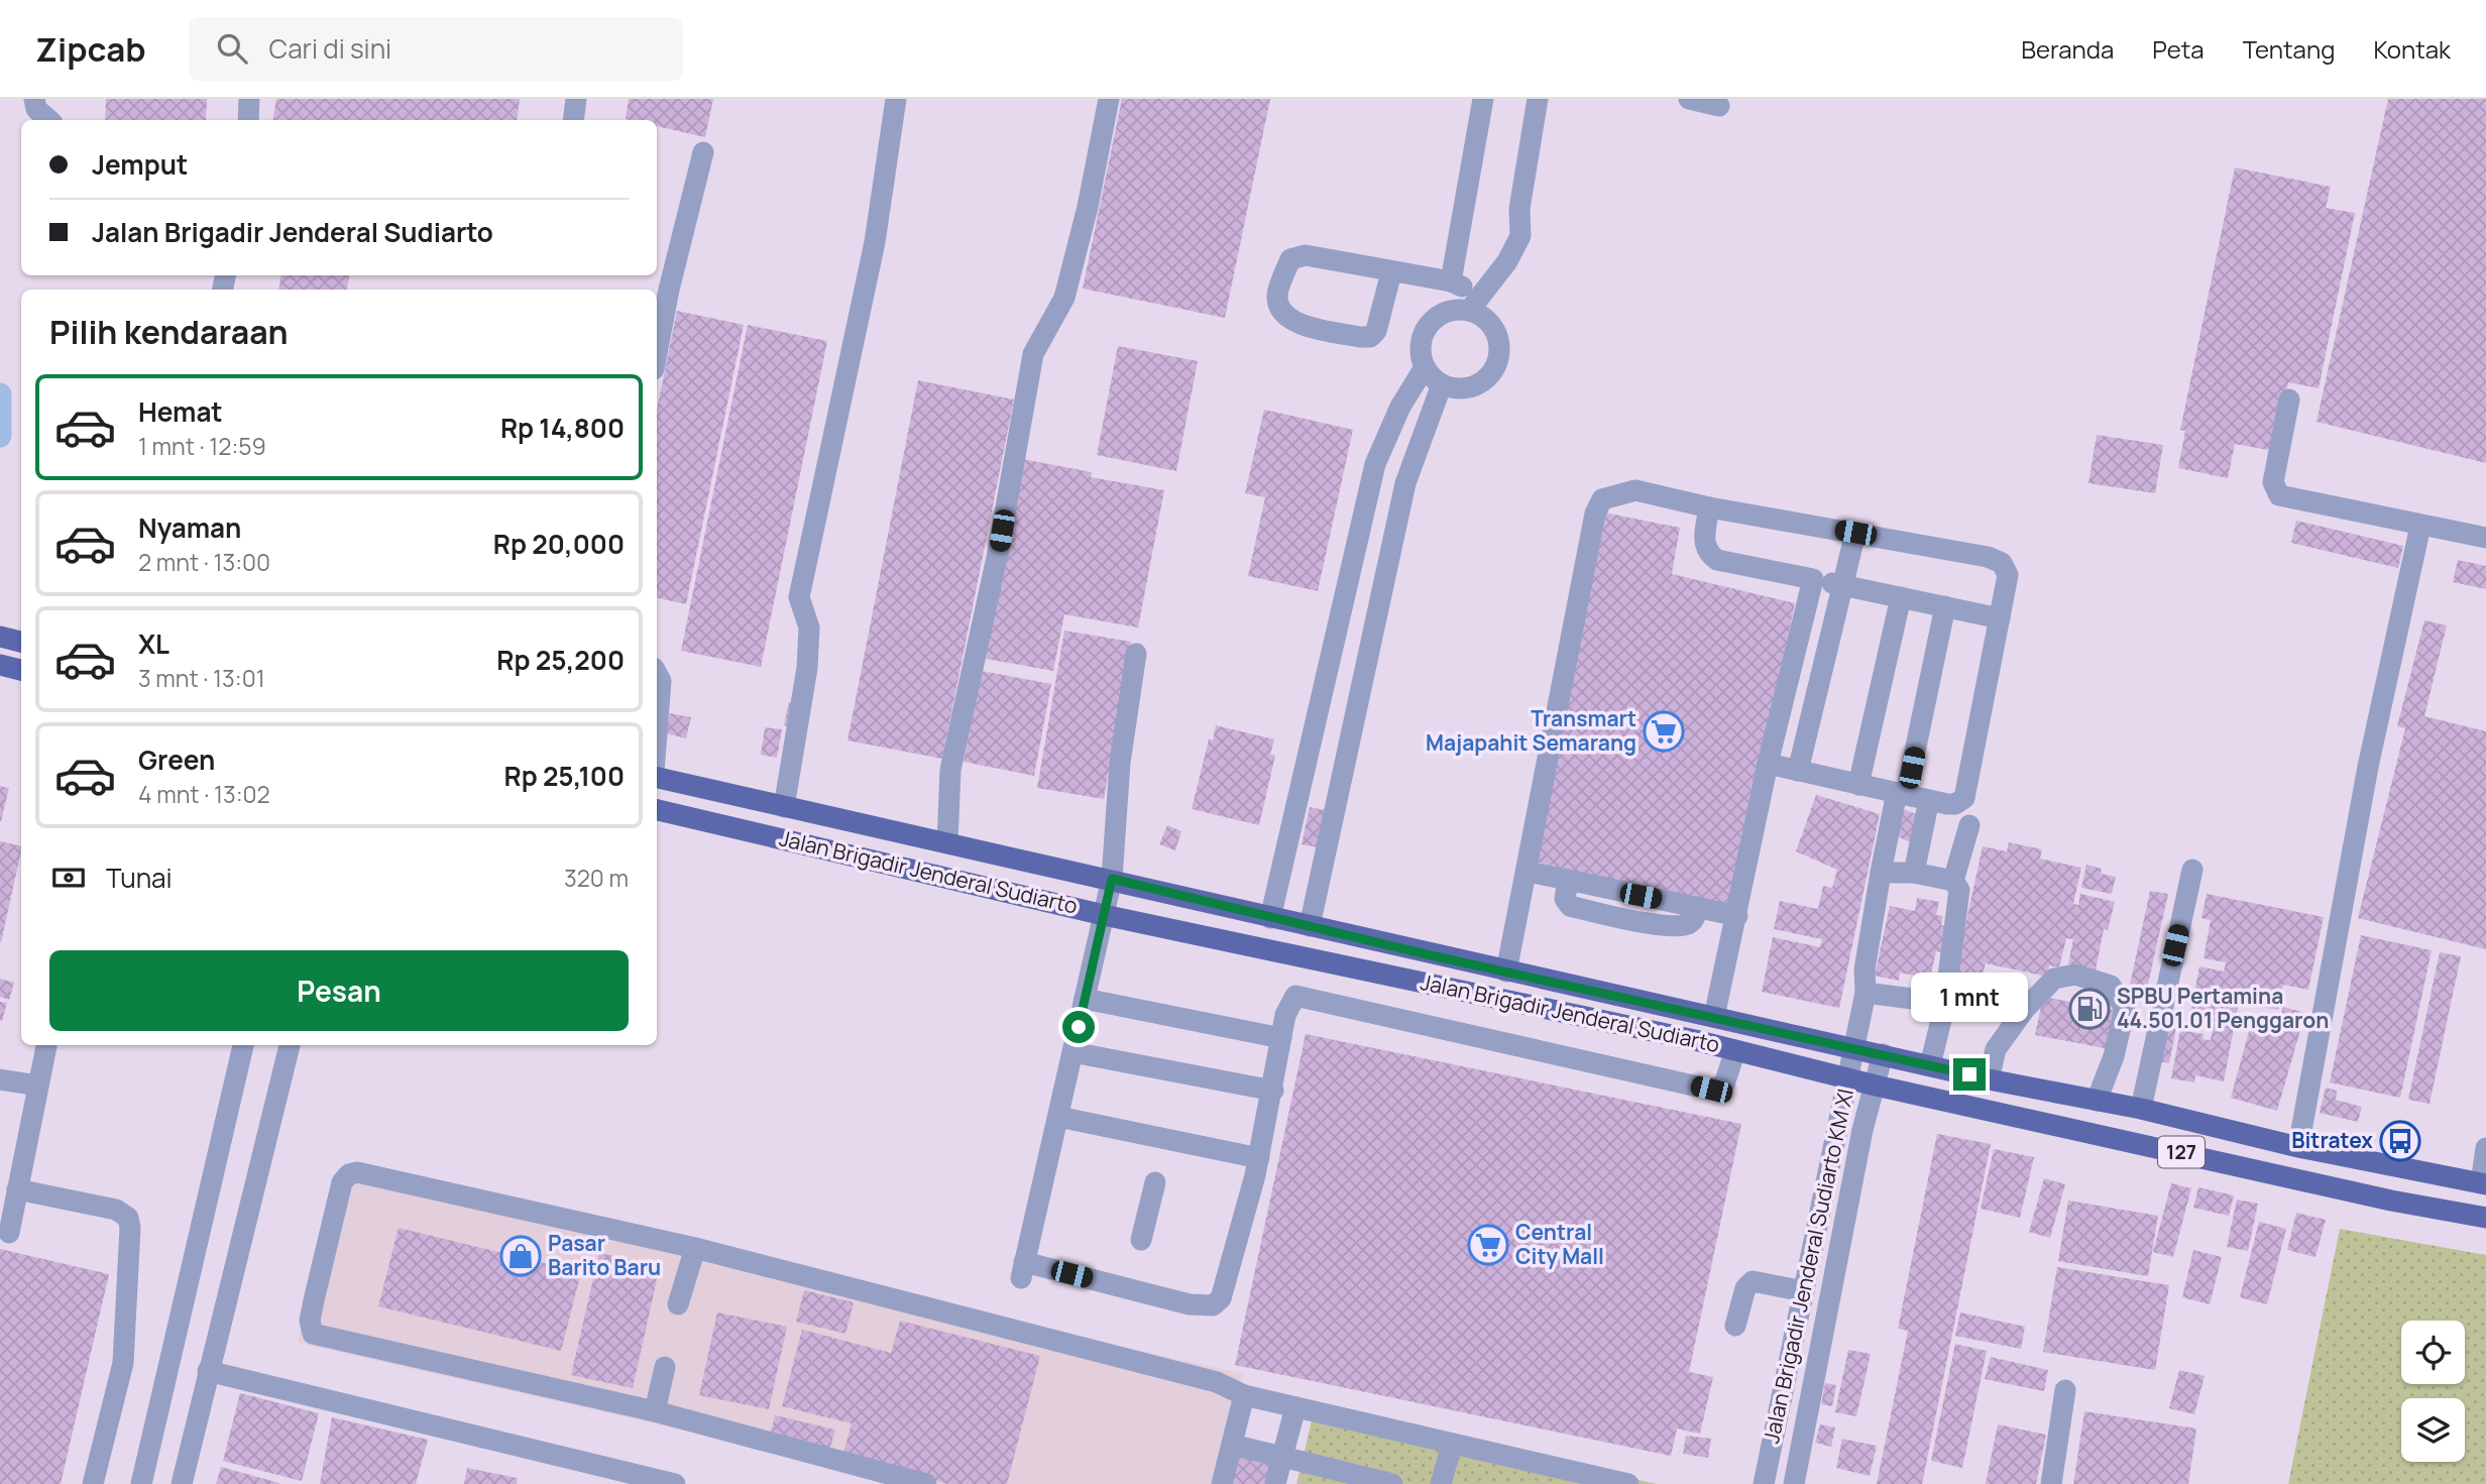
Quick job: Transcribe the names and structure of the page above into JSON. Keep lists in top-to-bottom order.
{
  "streets": {
    "main road": ["Jalan Brigadir Jenderal Sudiarto", "127"],
    "street": ["Jalan Brigadir Jenderal Sudiarto KM XI"]
  },
  "crossings": [
    ["Jalan Brigadir Jenderal Sudiarto", "Jalan Brigadir Jenderal Sudiarto KM XI"]
  ],
  "places": {
    "supermarket": ["Transmart Majapahit Semarang", "Central City Mall"],
    "fuel station": ["SPBU Pertamina 44.501.01 Penggaron"],
    "bus stop": ["Bitratex"],
    "shop": ["Pasar Barito Baru"]
  },
  "page": {
    "header": "Zipcab",
    "search": "Cari di sini",
    "nav": [
      "Beranda",
      "Peta",
      "Tentang",
      "Kontak"
    ],
    "banner": ["Jemput", "Jalan Brigadir Jenderal Sudiarto"],
    "heading": "Pilih kendaraan",
    "list": [
      {
        "name": "Hemat",
        "note": "1 mnt · 12:59",
        "value": "Rp 14,800"
      },
      {
        "name": "Nyaman",
        "note": "2 mnt · 13:00",
        "value": "Rp 20,000"
      },
      {
        "name": "XL",
        "note": "3 mnt · 13:01",
        "value": "Rp 25,200"
      },
      {
        "name": "Green",
        "note": "4 mnt · 13:02",
        "value": "Rp 25,100"
      }
    ],
    "pay": ["Tunai", "320 m"],
    "buttons": "Pesan",
    "bubble": "1 mnt"
  }
}
